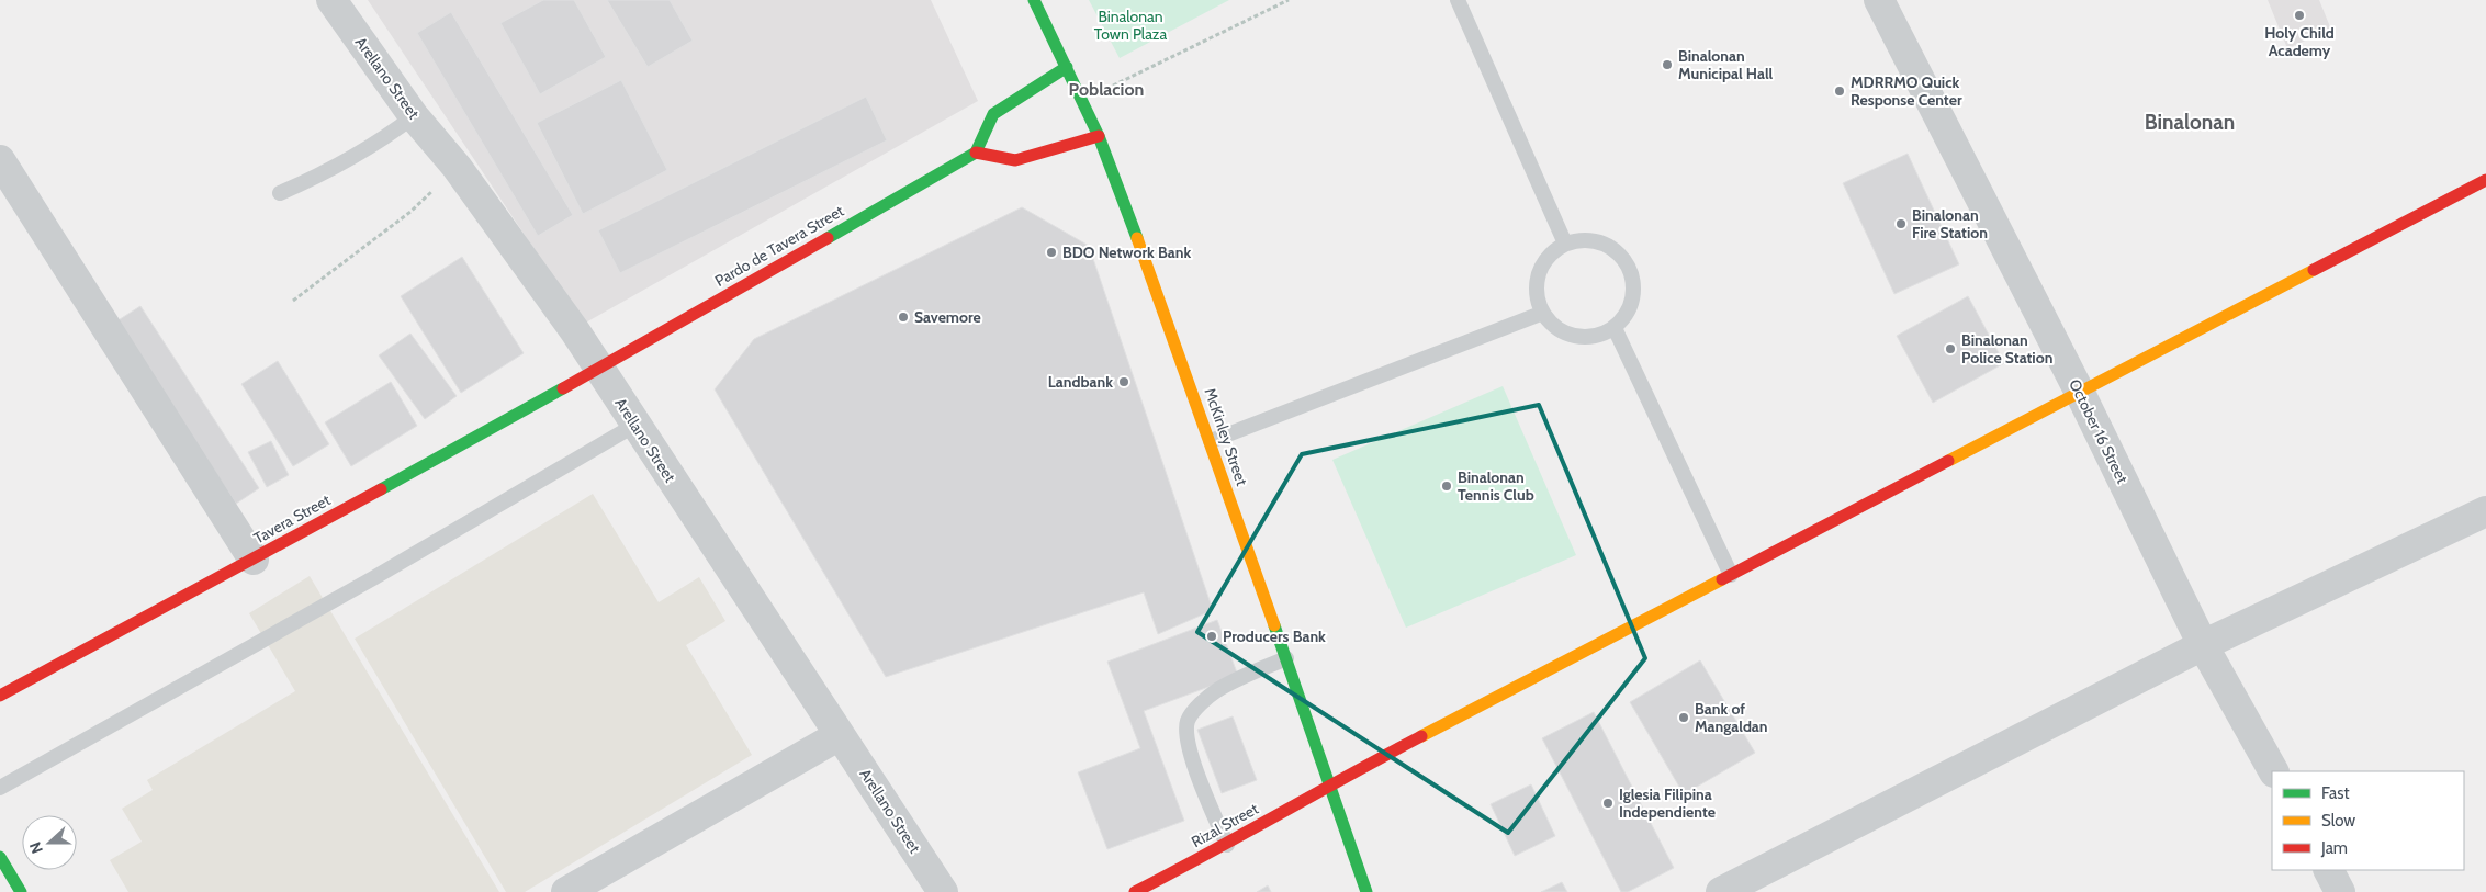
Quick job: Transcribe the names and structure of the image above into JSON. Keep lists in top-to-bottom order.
{
  "streets": {
    "main road": [
      "Pardo de Tavera Street",
      "McKinley Street",
      "Tavera Street",
      "Rizal Street"
    ],
    "street": ["Arellano Street", "October 16 Street"]
  },
  "crossings": [
    ["Arellano Street", "Pardo de Tavera Street"],
    ["Arellano Street", "Tavera Street"],
    ["Pardo de Tavera Street", "Tavera Street"],
    ["October 16 Street", "Rizal Street"],
    ["McKinley Street", "Rizal Street"]
  ],
  "districts": ["Poblacion", "Binalonan"],
  "parks": ["Binalonan Town Plaza"],
  "places": [
    "Holy Child Academy",
    "Binalonan Municipal Hall",
    "MDRRMO Quick Response Center",
    "Binalonan Fire Station",
    "BDO Network Bank",
    "Savemore",
    "Binalonan Police Station",
    "Landbank",
    "Binalonan Tennis Club",
    "Producers Bank",
    "Bank of Mangaldan",
    "Iglesia Filipina Independiente"
  ],
  "legend": ["Fast", "Slow", "Jam"],
  "north": "left"
}
